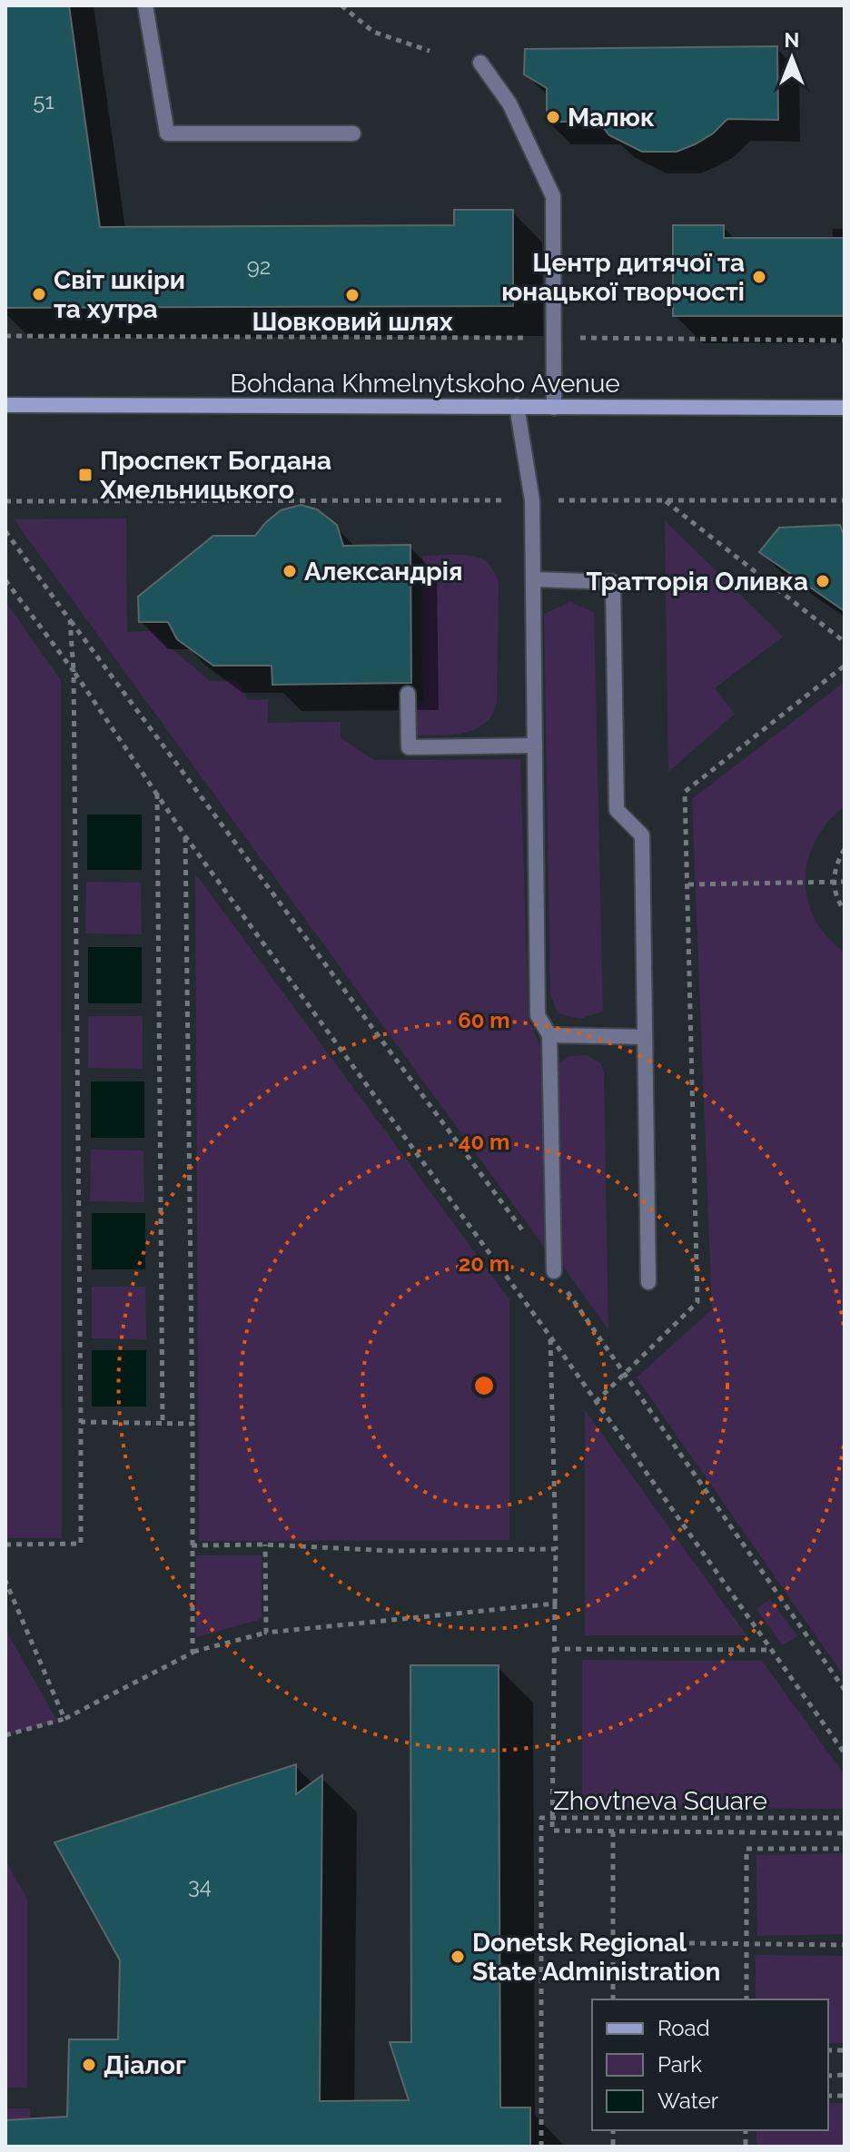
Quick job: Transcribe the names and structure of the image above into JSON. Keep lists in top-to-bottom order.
{
  "streets": {
    "main road": ["Bohdana Khmelnytskoho Avenue"],
    "path": ["Zhovtneva Square"]
  },
  "places": {
    "other": [
      "Малюк",
      "Центр дитячої та юнацької творчості",
      "Світ шкіри та хутра",
      "Шовковий шлях",
      "Александрія",
      "Тратторія Оливка",
      "Donetsk Regional State Administration",
      "Діалог"
    ],
    "transit": ["Проспект Богдана Хмельницького"]
  },
  "house_numbers": ["51", "92", "34"],
  "legend": ["Road", "Park", "Water"],
  "north": "top",
  "rings": ["60 m", "40 m", "20 m"]
}
